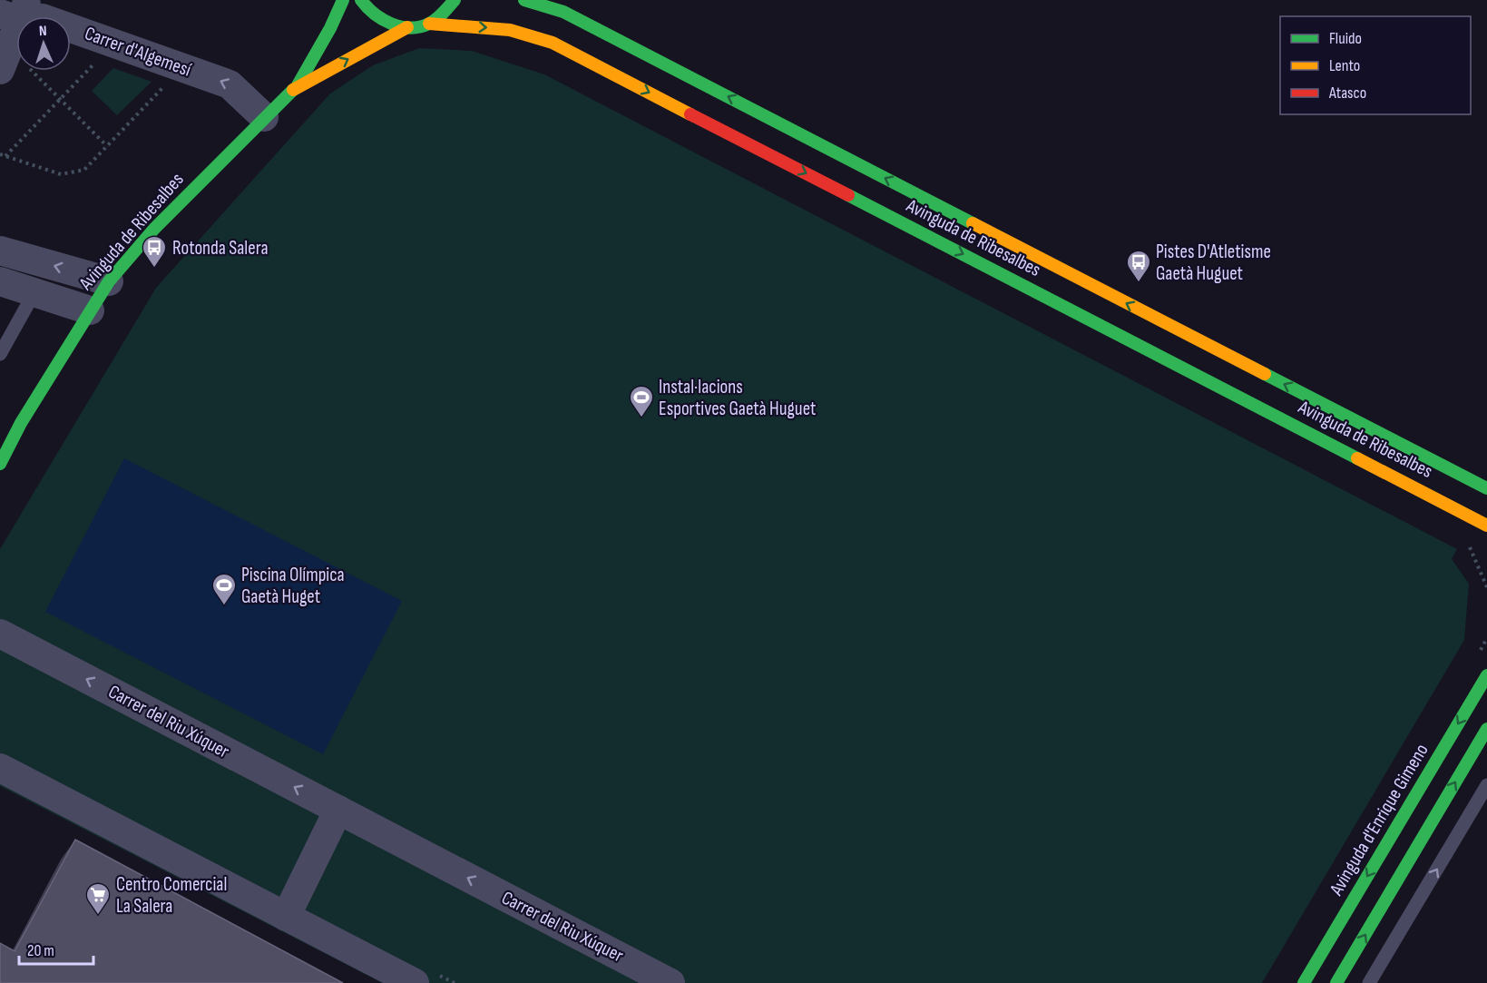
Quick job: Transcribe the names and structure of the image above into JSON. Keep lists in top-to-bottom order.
{
  "streets": {
    "street": [
      "Carrer d'Algemesí",
      "Avinguda de Ribesalbes",
      "Carrer del Riu Xúquer",
      "Avinguda d'Enrique Gimeno"
    ]
  },
  "crossings": [
    ["Carrer d'Algemesí", "Avinguda de Ribesalbes"]
  ],
  "one_way": ["Carrer d'Algemesí"],
  "places": {
    "bus stop": ["Rotonda Salera", "Pistes D'Atletisme Gaetà Huguet"],
    "sports": ["Instal·lacions Esportives Gaetà Huguet", "Piscina Olímpica Gaetà Huget"],
    "supermarket": ["Centro Comercial La Salera"]
  },
  "legend": ["Fluido", "Lento", "Atasco"],
  "scale_bar": "20 m",
  "north": "top"
}
